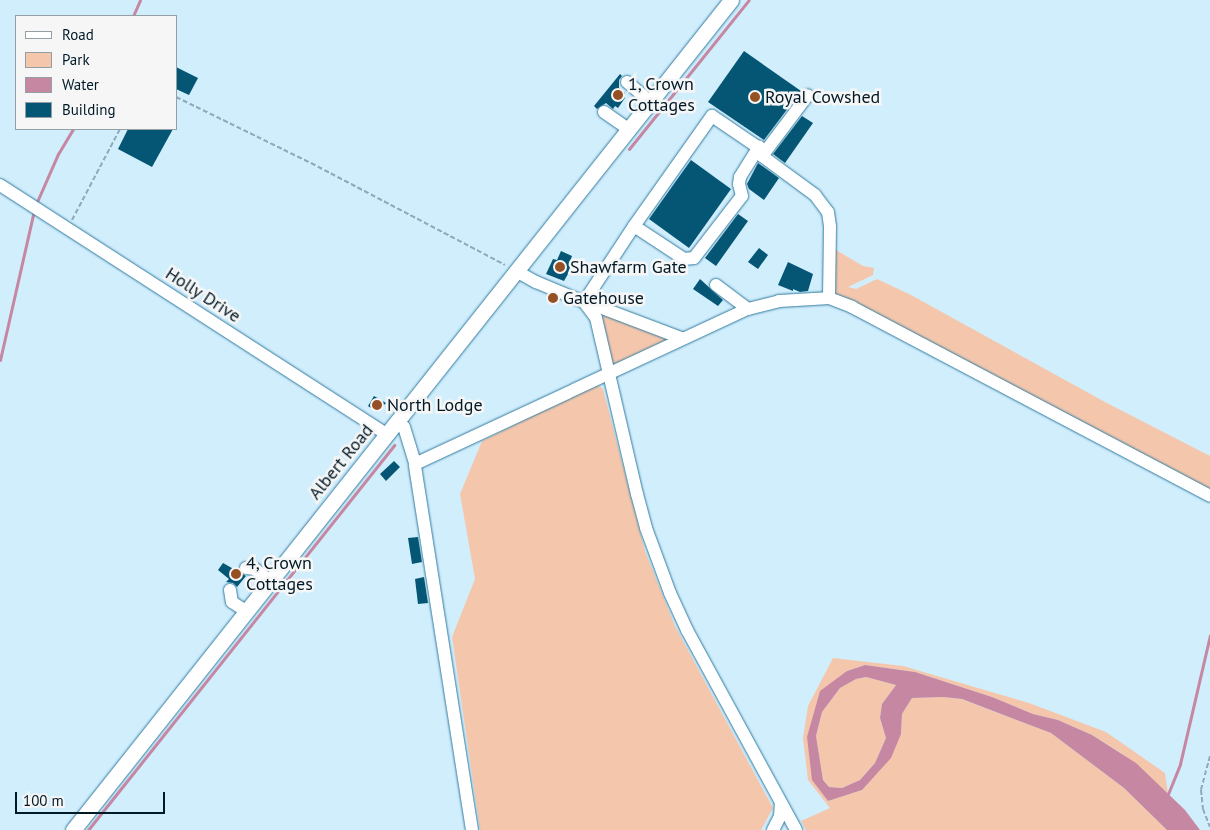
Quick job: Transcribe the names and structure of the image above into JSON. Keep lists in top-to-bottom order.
{
  "streets": {
    "main road": ["Albert Road"],
    "lane": ["Holly Drive"]
  },
  "crossings": [
    ["Holly Drive", "Albert Road"]
  ],
  "places": [
    "1, Crown Cottages",
    "Royal Cowshed",
    "Shawfarm Gate",
    "Gatehouse",
    "North Lodge",
    "4, Crown Cottages"
  ],
  "legend": [
    "Road",
    "Park",
    "Water",
    "Building"
  ],
  "scale_bar": "100 m"
}
